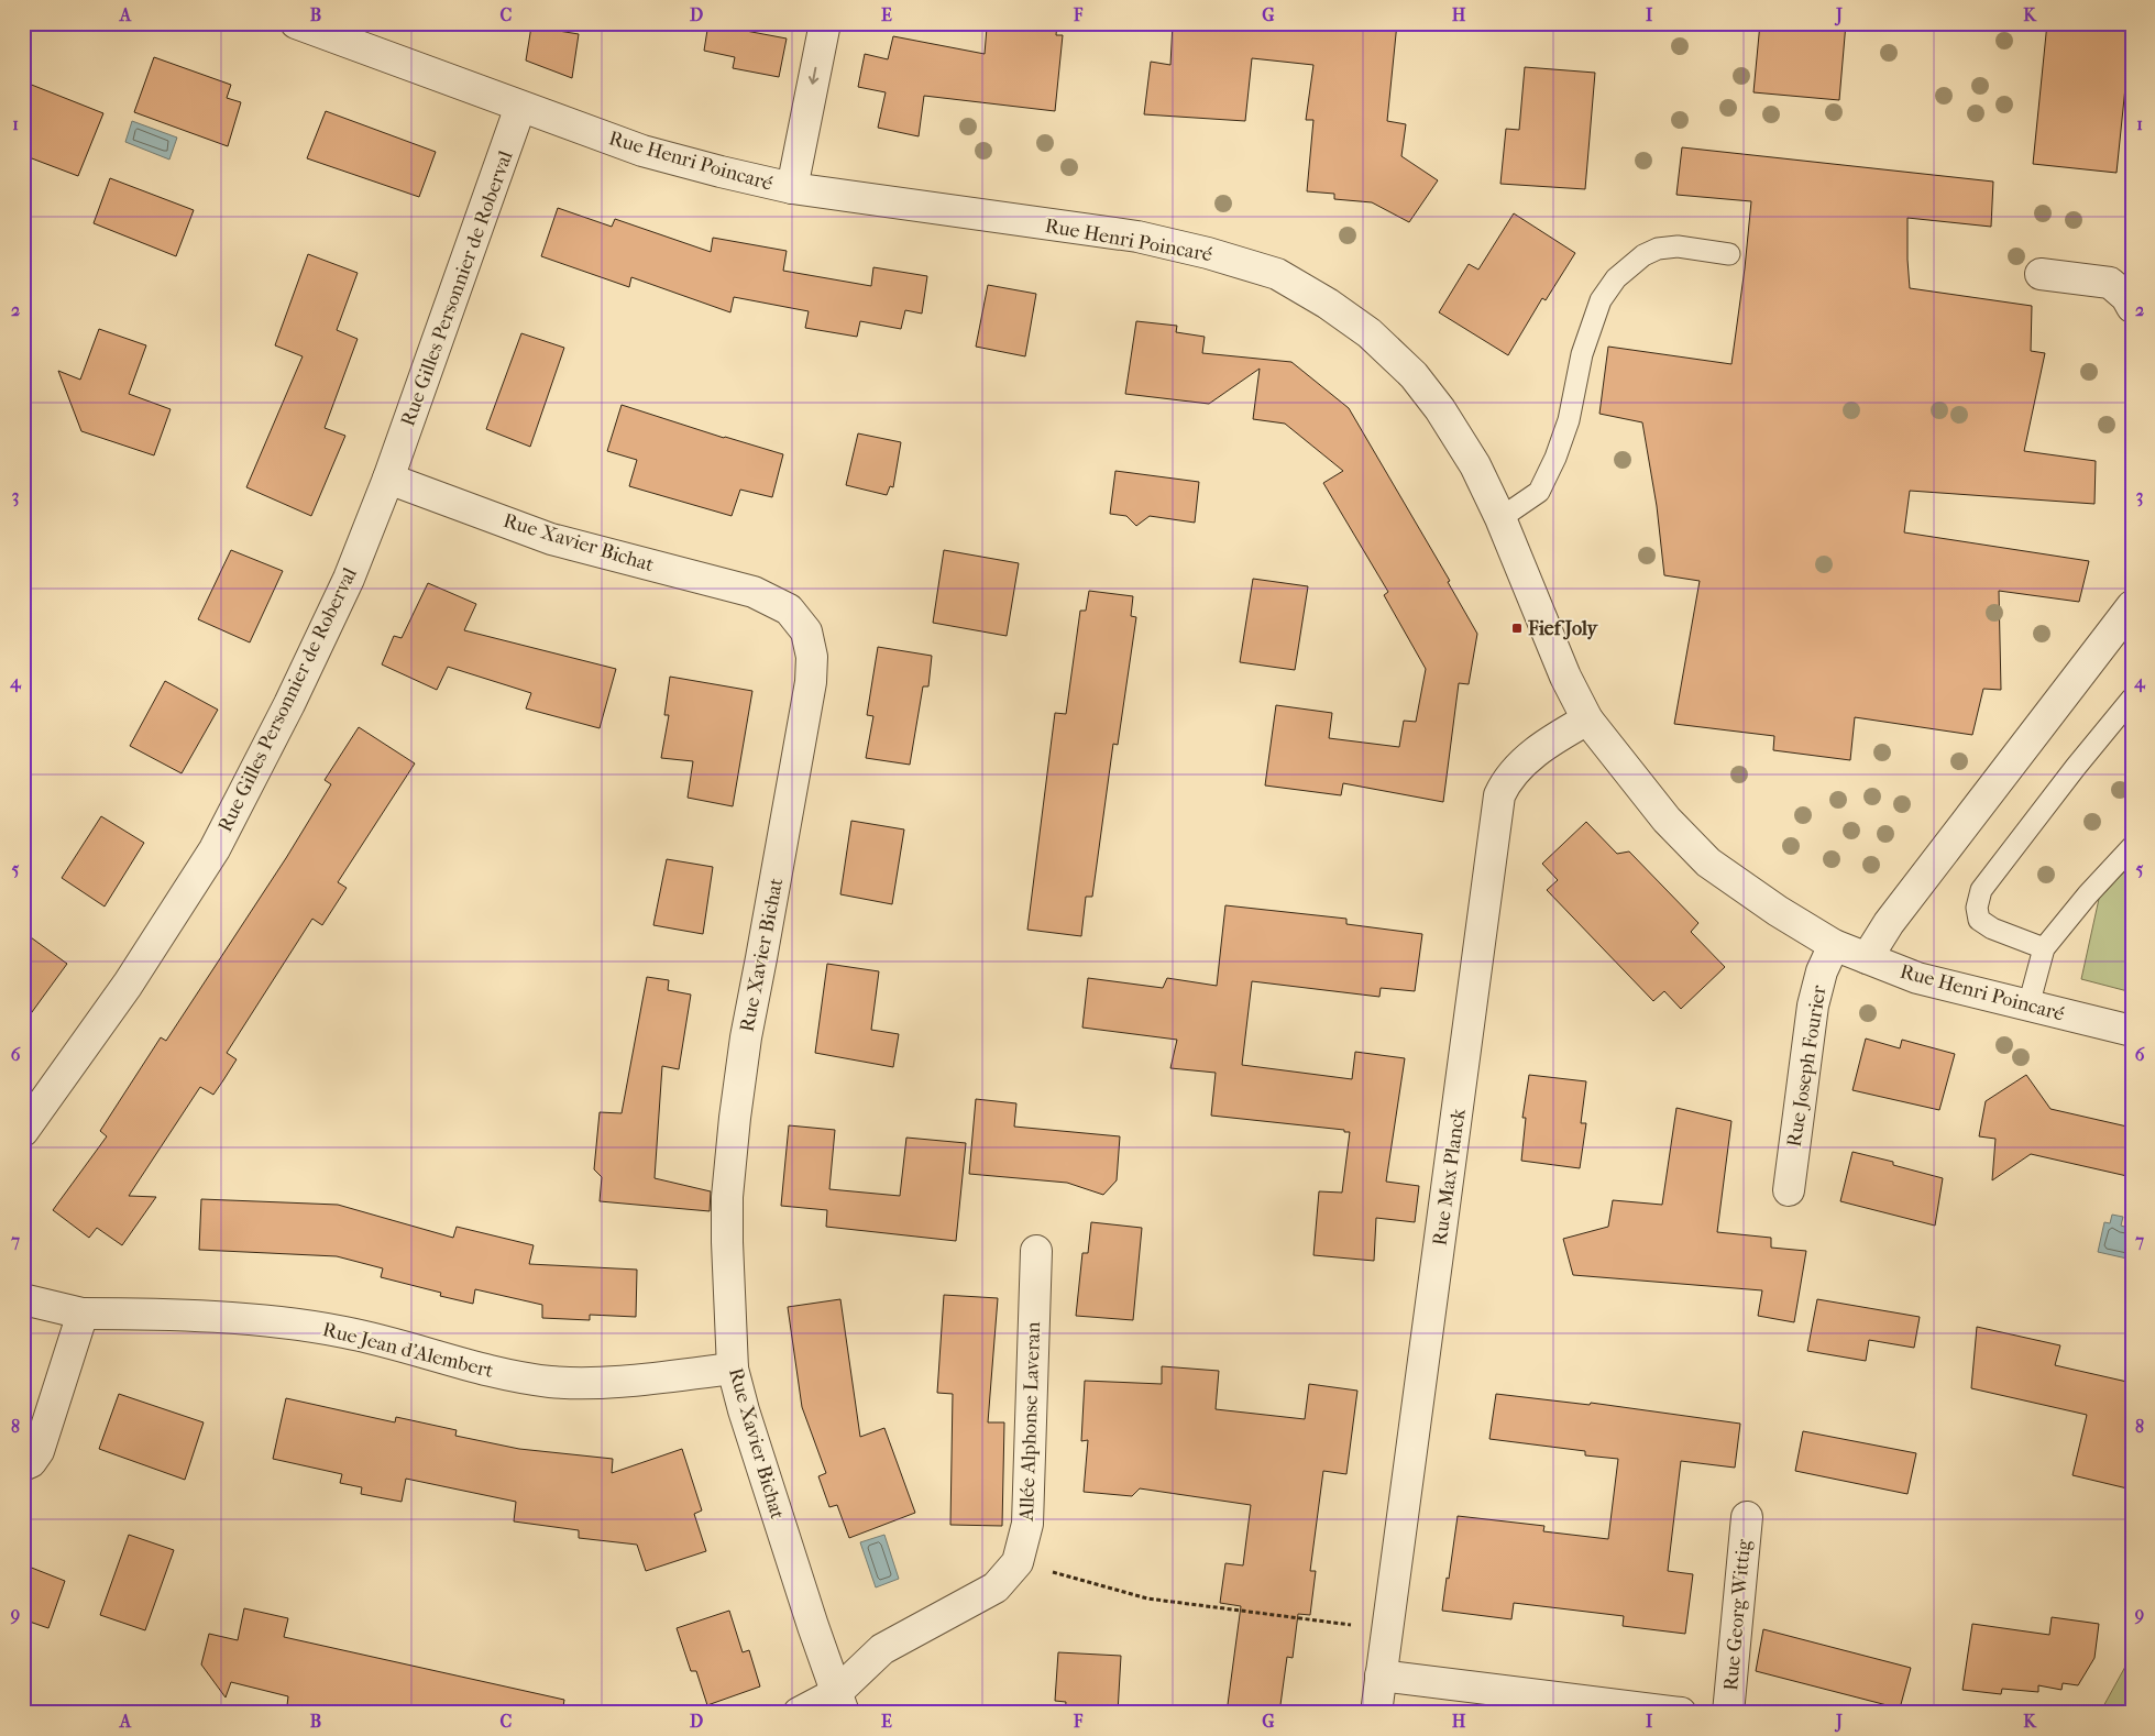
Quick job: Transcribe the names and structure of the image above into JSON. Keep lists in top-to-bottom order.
{
  "streets": {
    "street": [
      "Rue Henri Poincaré",
      "Rue Gilles Personnier de Roberval",
      "Rue Xavier Bichat",
      "Rue Joseph Fourier",
      "Rue Max Planck",
      "Rue Jean d'Alembert",
      "Allée Alphonse Laveran",
      "Rue Georg Wittig"
    ]
  },
  "crossings": [
    ["Rue Henri Poincaré", "Rue Gilles Personnier de Roberval"],
    ["Rue Henri Poincaré", "Rue Joseph Fourier"],
    ["Rue Henri Poincaré", "Rue Max Planck"],
    ["Rue Gilles Personnier de Roberval", "Rue Xavier Bichat"],
    ["Rue Xavier Bichat", "Rue Jean d'Alembert"],
    ["Rue Xavier Bichat", "Allée Alphonse Laveran"]
  ],
  "places": {
    "transit": ["Fief Joly"]
  },
  "grid": {
    "columns": [
      "A",
      "B",
      "C",
      "D",
      "E",
      "F",
      "G",
      "H",
      "I",
      "J",
      "K"
    ],
    "rows": [
      "1",
      "2",
      "3",
      "4",
      "5",
      "6",
      "7",
      "8",
      "9"
    ]
  }
}
